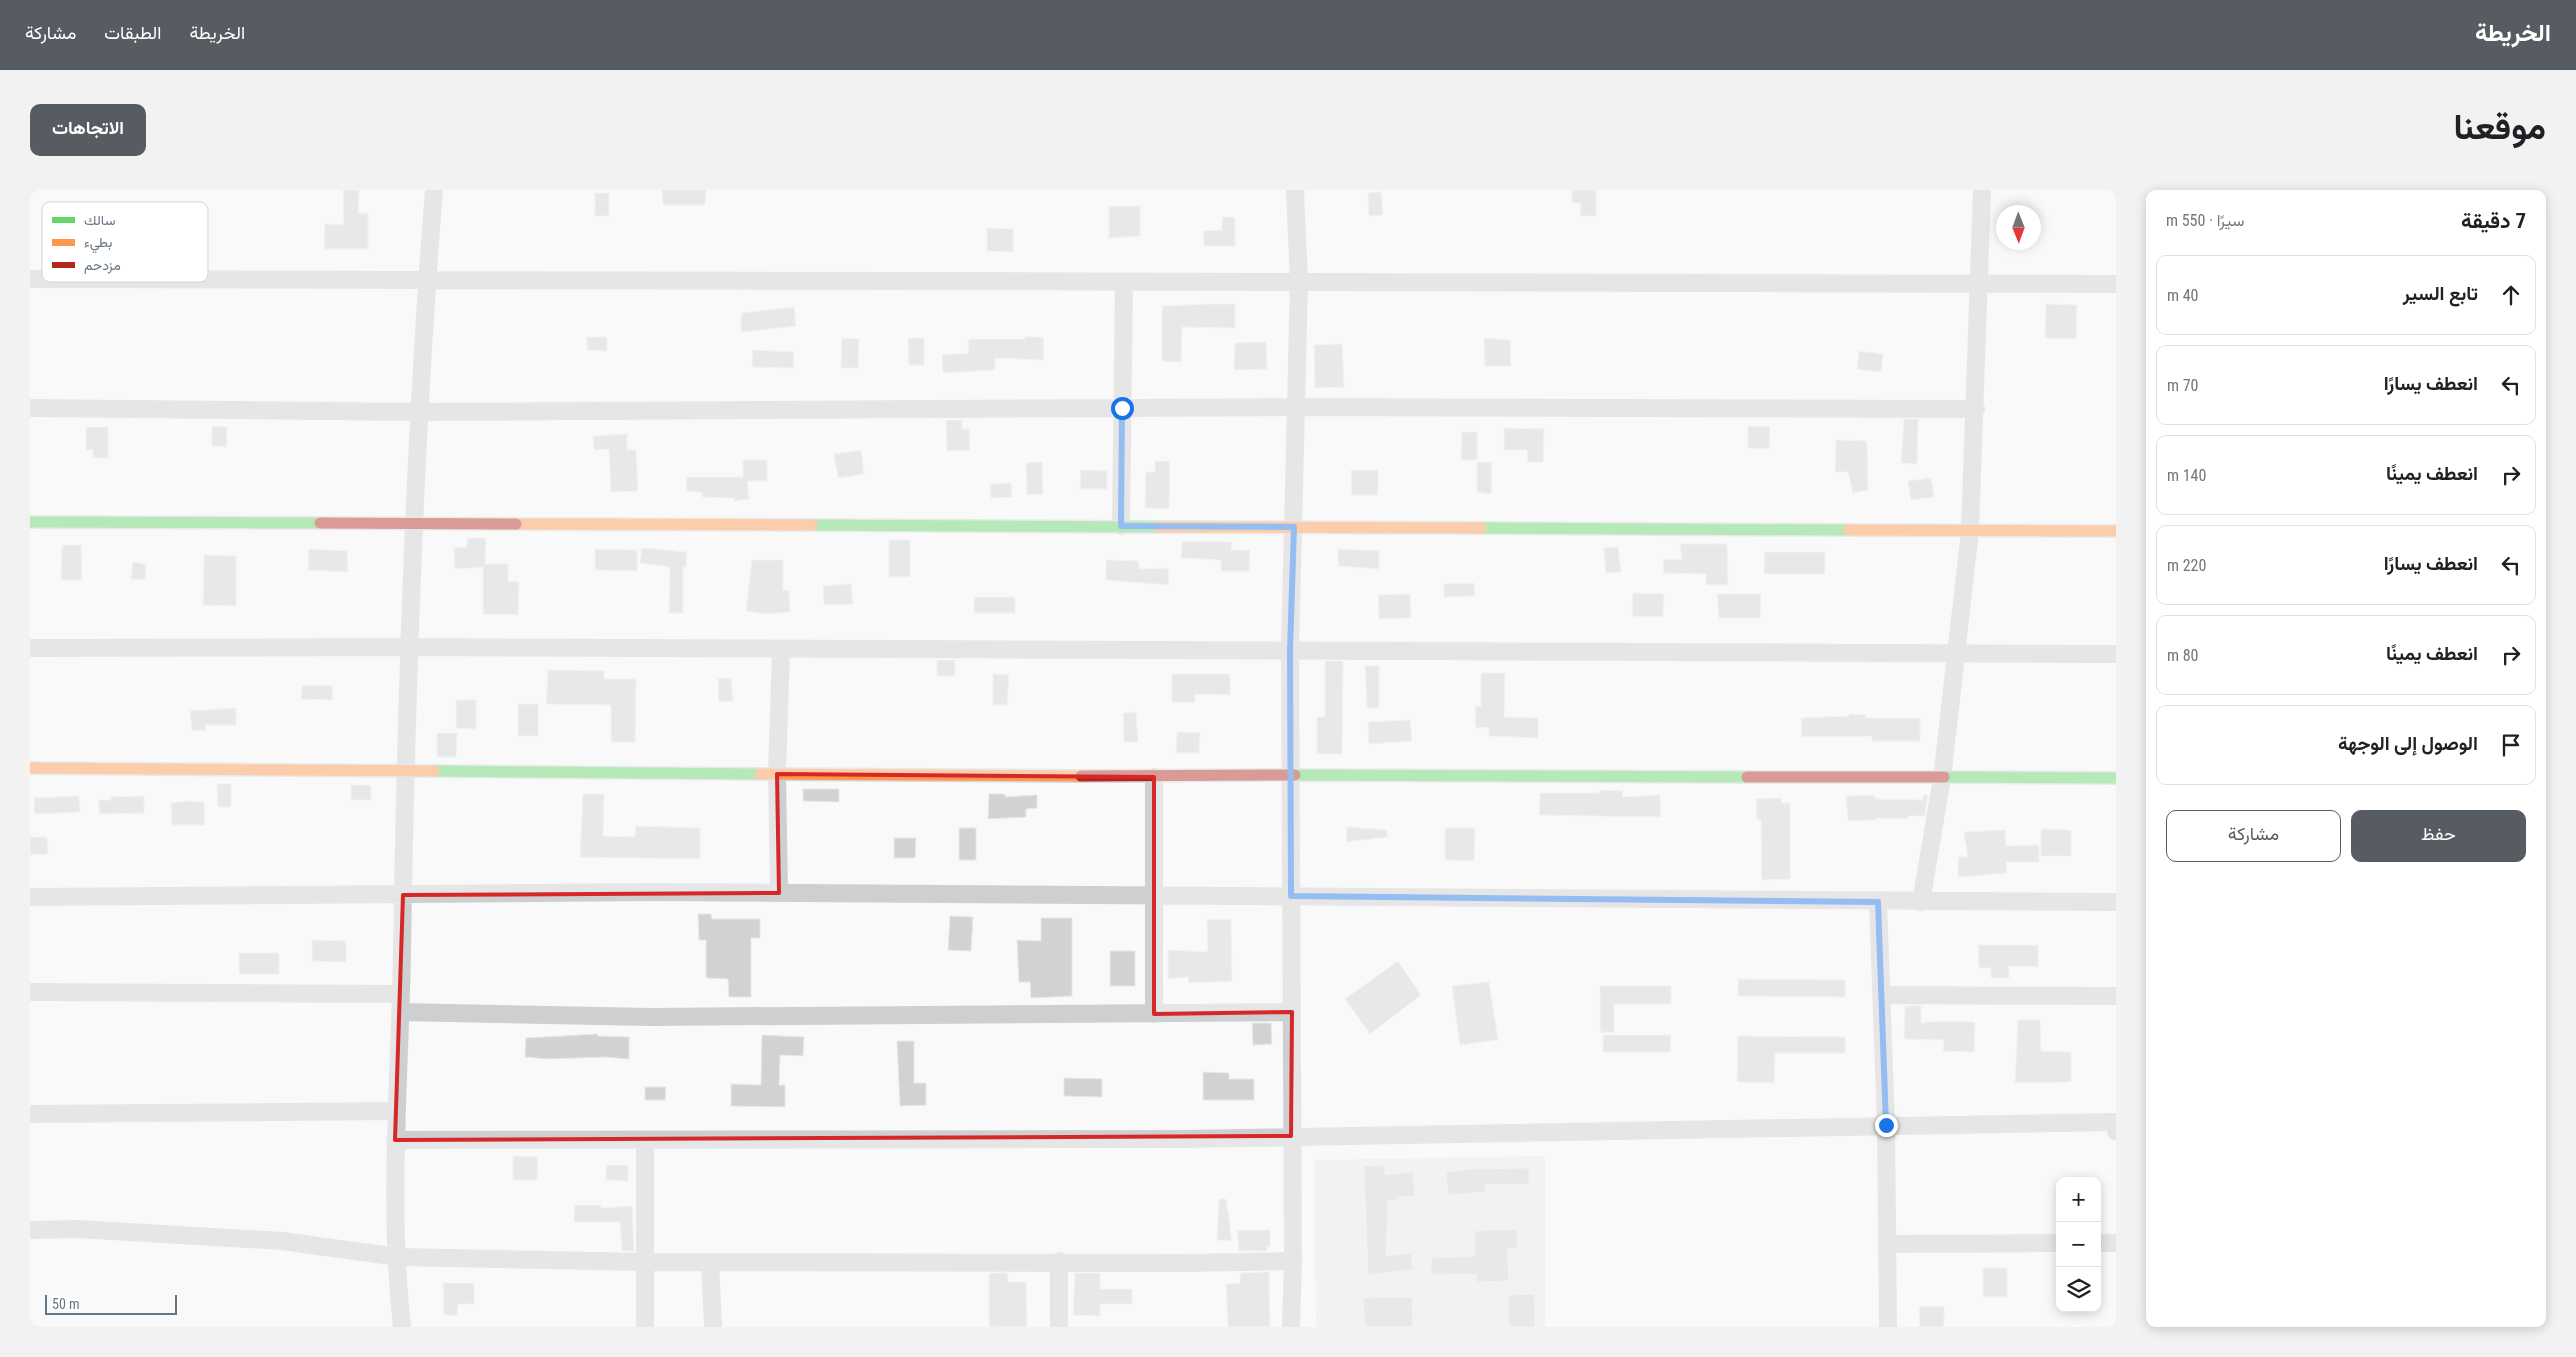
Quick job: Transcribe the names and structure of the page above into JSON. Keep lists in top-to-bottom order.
{
  "legend": ["سالك", "بطيء", "مزدحم"],
  "scale_bar": "50 m",
  "north": "bottom",
  "page": {
    "header": "الخريطة",
    "nav": ["الخريطة", "الطبقات", "مشاركة"],
    "title": "موقعنا",
    "buttons": [
      "الاتجاهات",
      ["حفظ", "مشاركة"]
    ],
    "heading": ["7 دقيقة", "سيرًا · 550 m"],
    "list": [
      ["تابع السير", "40 m"],
      ["انعطف يسارًا", "70 m"],
      ["انعطف يمينًا", "140 m"],
      ["انعطف يسارًا", "220 m"],
      ["انعطف يمينًا", "80 m"],
      "الوصول إلى الوجهة"
    ],
    "map_buttons": ["+", "−"],
    "scale": "50 m"
  }
}
